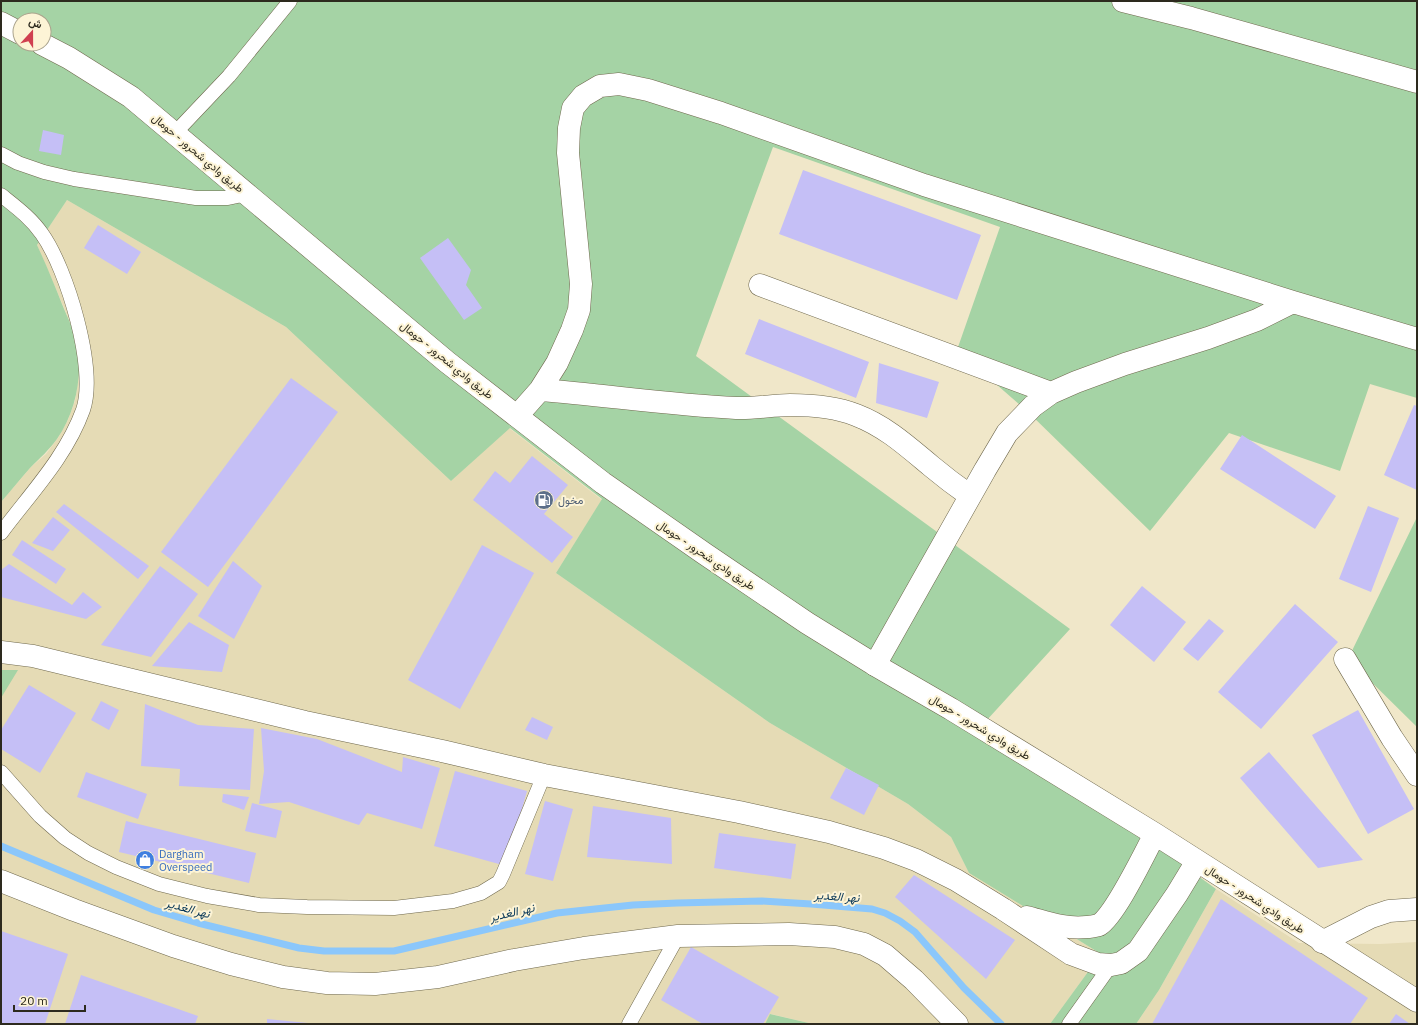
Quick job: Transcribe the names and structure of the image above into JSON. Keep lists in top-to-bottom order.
{
  "streets": {
    "street": ["طريق وادي شحرور - حومال"]
  },
  "water": ["نهر الغدير"],
  "places": {
    "fuel station": ["مخول"],
    "shop": ["Dargham Overspeed"]
  },
  "scale_bar": "20 m",
  "north": "top"
}
